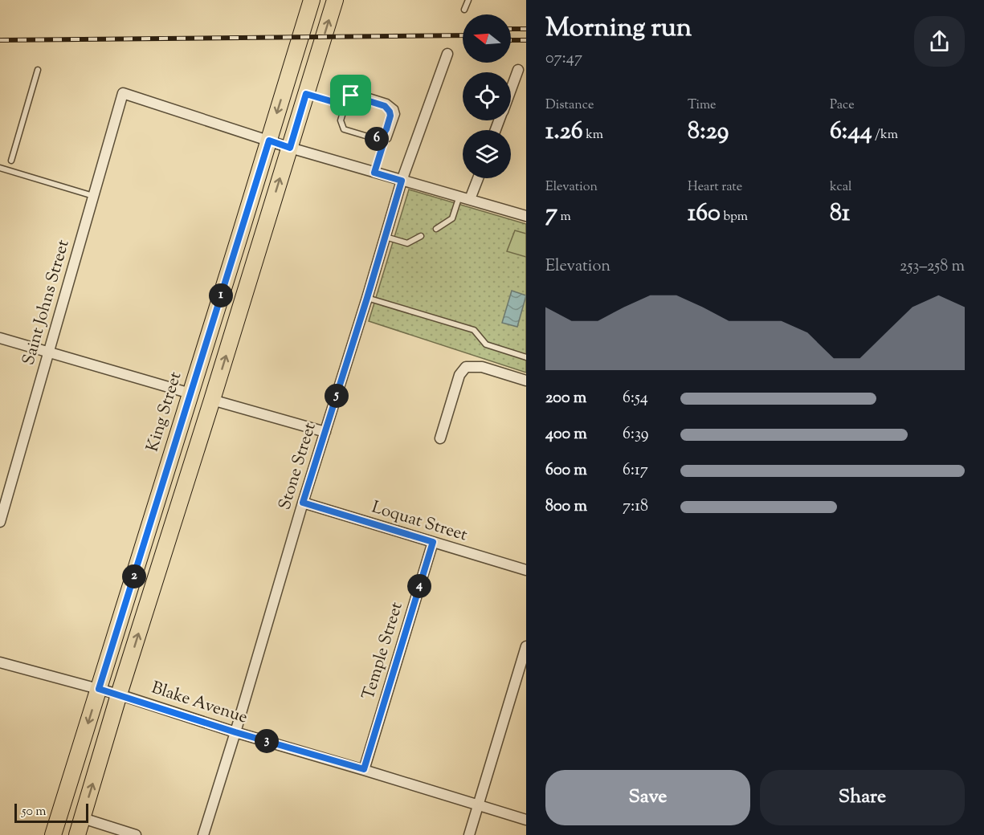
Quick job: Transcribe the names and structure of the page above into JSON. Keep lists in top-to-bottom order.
{
  "streets": {
    "main road": ["King Street"],
    "street": [
      "Saint Johns Street",
      "Stone Street",
      "Loquat Street",
      "Temple Street",
      "Blake Avenue"
    ]
  },
  "crossings": [
    ["Saint Johns Street", "King Street"],
    ["King Street", "Blake Avenue"],
    ["Stone Street", "Loquat Street"],
    ["Stone Street", "Blake Avenue"],
    ["Loquat Street", "Temple Street"],
    ["Temple Street", "Blake Avenue"]
  ],
  "scale_bar": "50 m",
  "north": "left",
  "page": {
    "heading": ["Morning run", "07:47"],
    "stats": [
      ["Distance", "1.26 km"],
      ["Time", "8:29"],
      ["Pace", "6:44 /km"],
      ["Elevation", "7 m"],
      ["Heart rate", "160 bpm"],
      ["kcal", "81"]
    ],
    "pins": [
      "6",
      "1",
      "5",
      "2",
      "4",
      "3"
    ],
    "chart": ["Elevation", "253–258 m"],
    "list": [
      {
        "name": "200 m",
        "note": "6:54"
      },
      {
        "name": "400 m",
        "note": "6:39"
      },
      {
        "name": "600 m",
        "note": "6:17"
      },
      {
        "name": "800 m",
        "note": "7:18"
      }
    ],
    "buttons": ["Save", "Share"],
    "scale": "50 m"
  }
}
